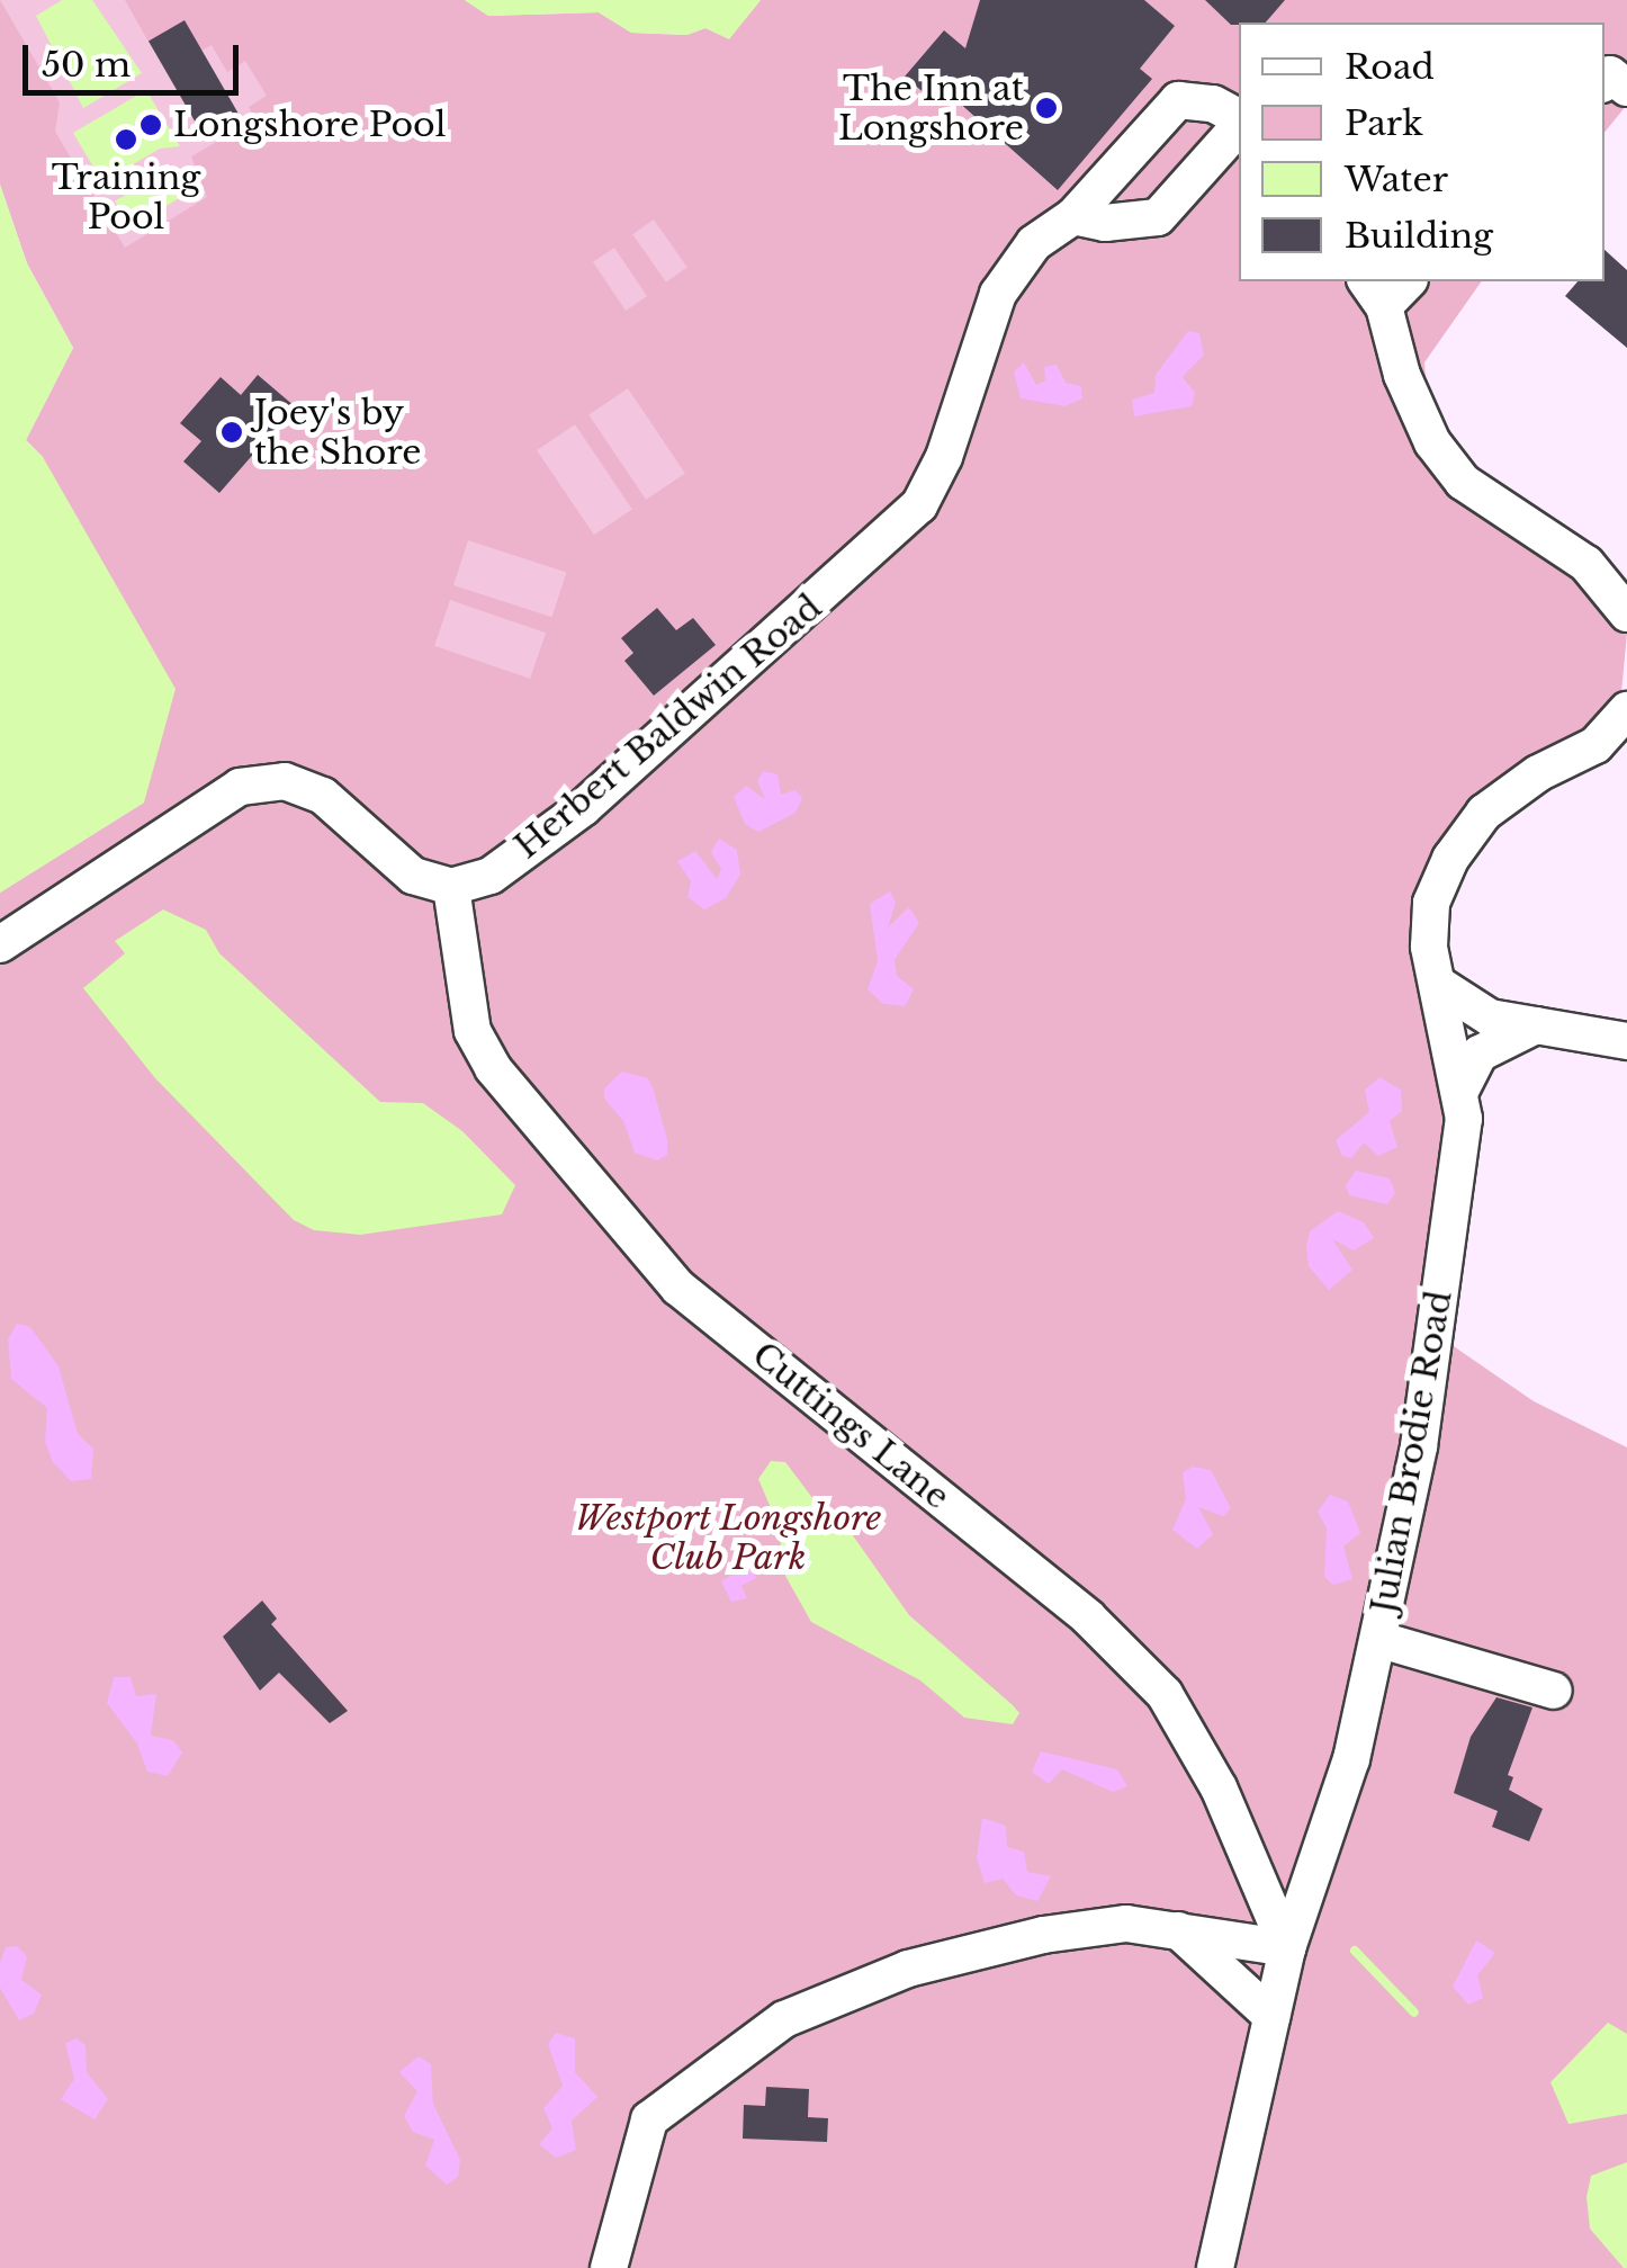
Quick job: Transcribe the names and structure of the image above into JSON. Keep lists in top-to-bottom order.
{
  "streets": {
    "street": ["Herbert Baldwin Road", "Cuttings Lane", "Julian Brodie Road"]
  },
  "crossings": [
    ["Herbert Baldwin Road", "Cuttings Lane"],
    ["Cuttings Lane", "Julian Brodie Road"]
  ],
  "parks": ["Westport Longshore Club Park"],
  "places": [
    "The Inn at Longshore",
    "Longshore Pool",
    "Training Pool",
    "Joey's by the Shore"
  ],
  "legend": [
    "Road",
    "Park",
    "Water",
    "Building"
  ],
  "scale_bar": "50 m"
}
